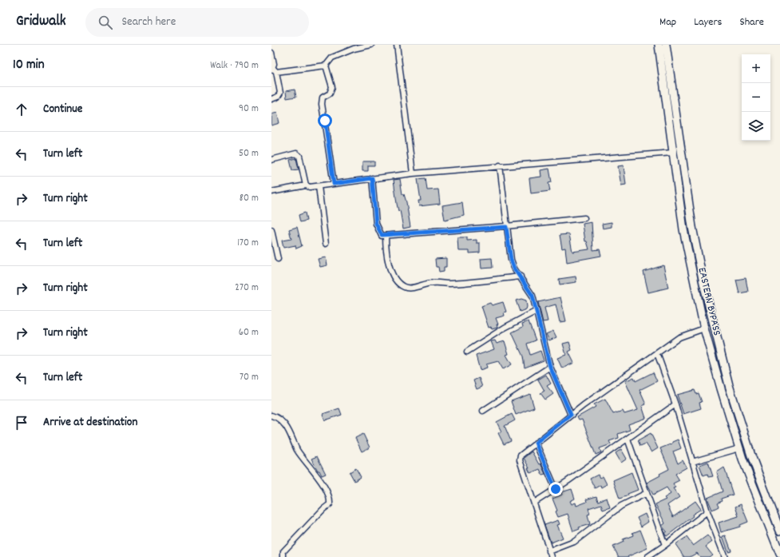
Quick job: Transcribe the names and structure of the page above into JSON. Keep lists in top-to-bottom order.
{
  "streets": {
    "main road": ["EASTERN BYPASS"]
  },
  "page": {
    "header": "Gridwalk",
    "search": "Search here",
    "nav": ["Map", "Layers", "Share"],
    "heading": ["10 min", "Walk · 790 m"],
    "map_buttons": ["+", "−"],
    "list": [
      ["Continue", "90 m"],
      ["Turn left", "50 m"],
      ["Turn right", "80 m"],
      ["Turn left", "170 m"],
      ["Turn right", "270 m"],
      ["Turn right", "60 m"],
      ["Turn left", "70 m"],
      "Arrive at destination"
    ]
  }
}
